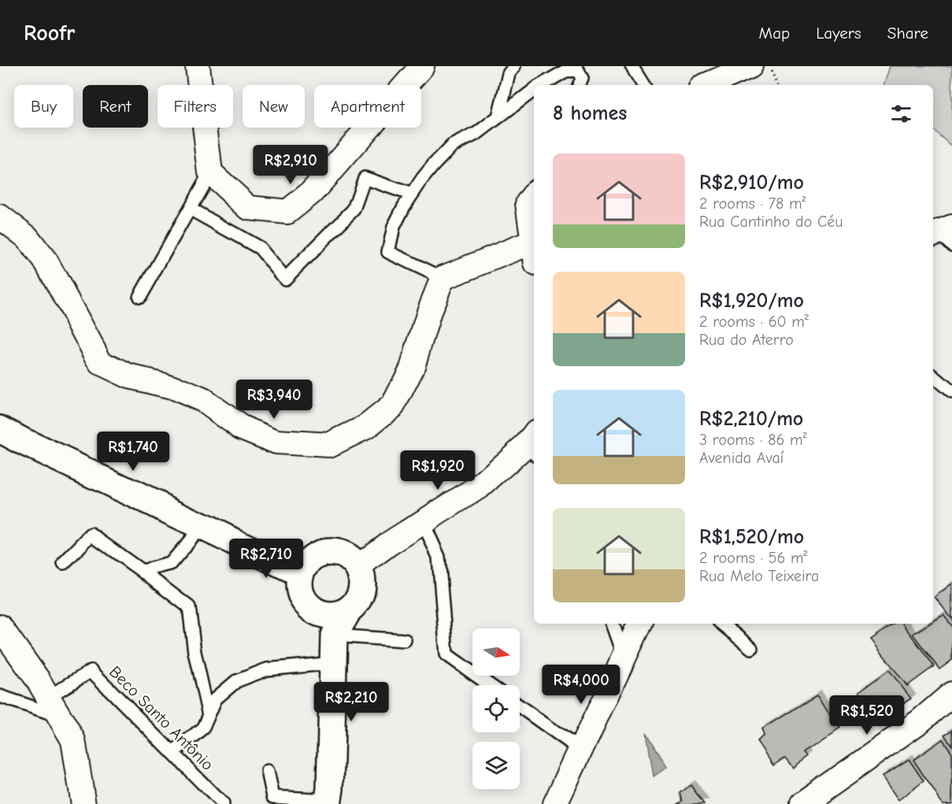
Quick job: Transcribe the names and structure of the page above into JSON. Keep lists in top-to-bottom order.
{
  "streets": {
    "lane": ["Beco Santo Antônio"]
  },
  "north": "right",
  "page": {
    "header": "Roofr",
    "nav": ["Map", "Layers", "Share"],
    "chip": [
      "Buy",
      "Rent",
      "Filters",
      "New",
      "Apartment"
    ],
    "heading": "8 homes",
    "list": [
      {
        "name": "R$2,910/mo",
        "note": "2 rooms · 78 m² · Rua Cantinho do Céu"
      },
      {
        "name": "R$1,920/mo",
        "note": "2 rooms · 60 m² · Rua do Aterro"
      },
      {
        "name": "R$2,210/mo",
        "note": "3 rooms · 86 m² · Avenida Avaí"
      },
      {
        "name": "R$1,520/mo",
        "note": "2 rooms · 56 m² · Rua Melo Teixeira"
      }
    ],
    "price": [
      "R$2,910",
      "R$3,940",
      "R$1,740",
      "R$1,920",
      "R$2,710",
      "R$4,000",
      "R$2,210",
      "R$1,520"
    ]
  }
}
